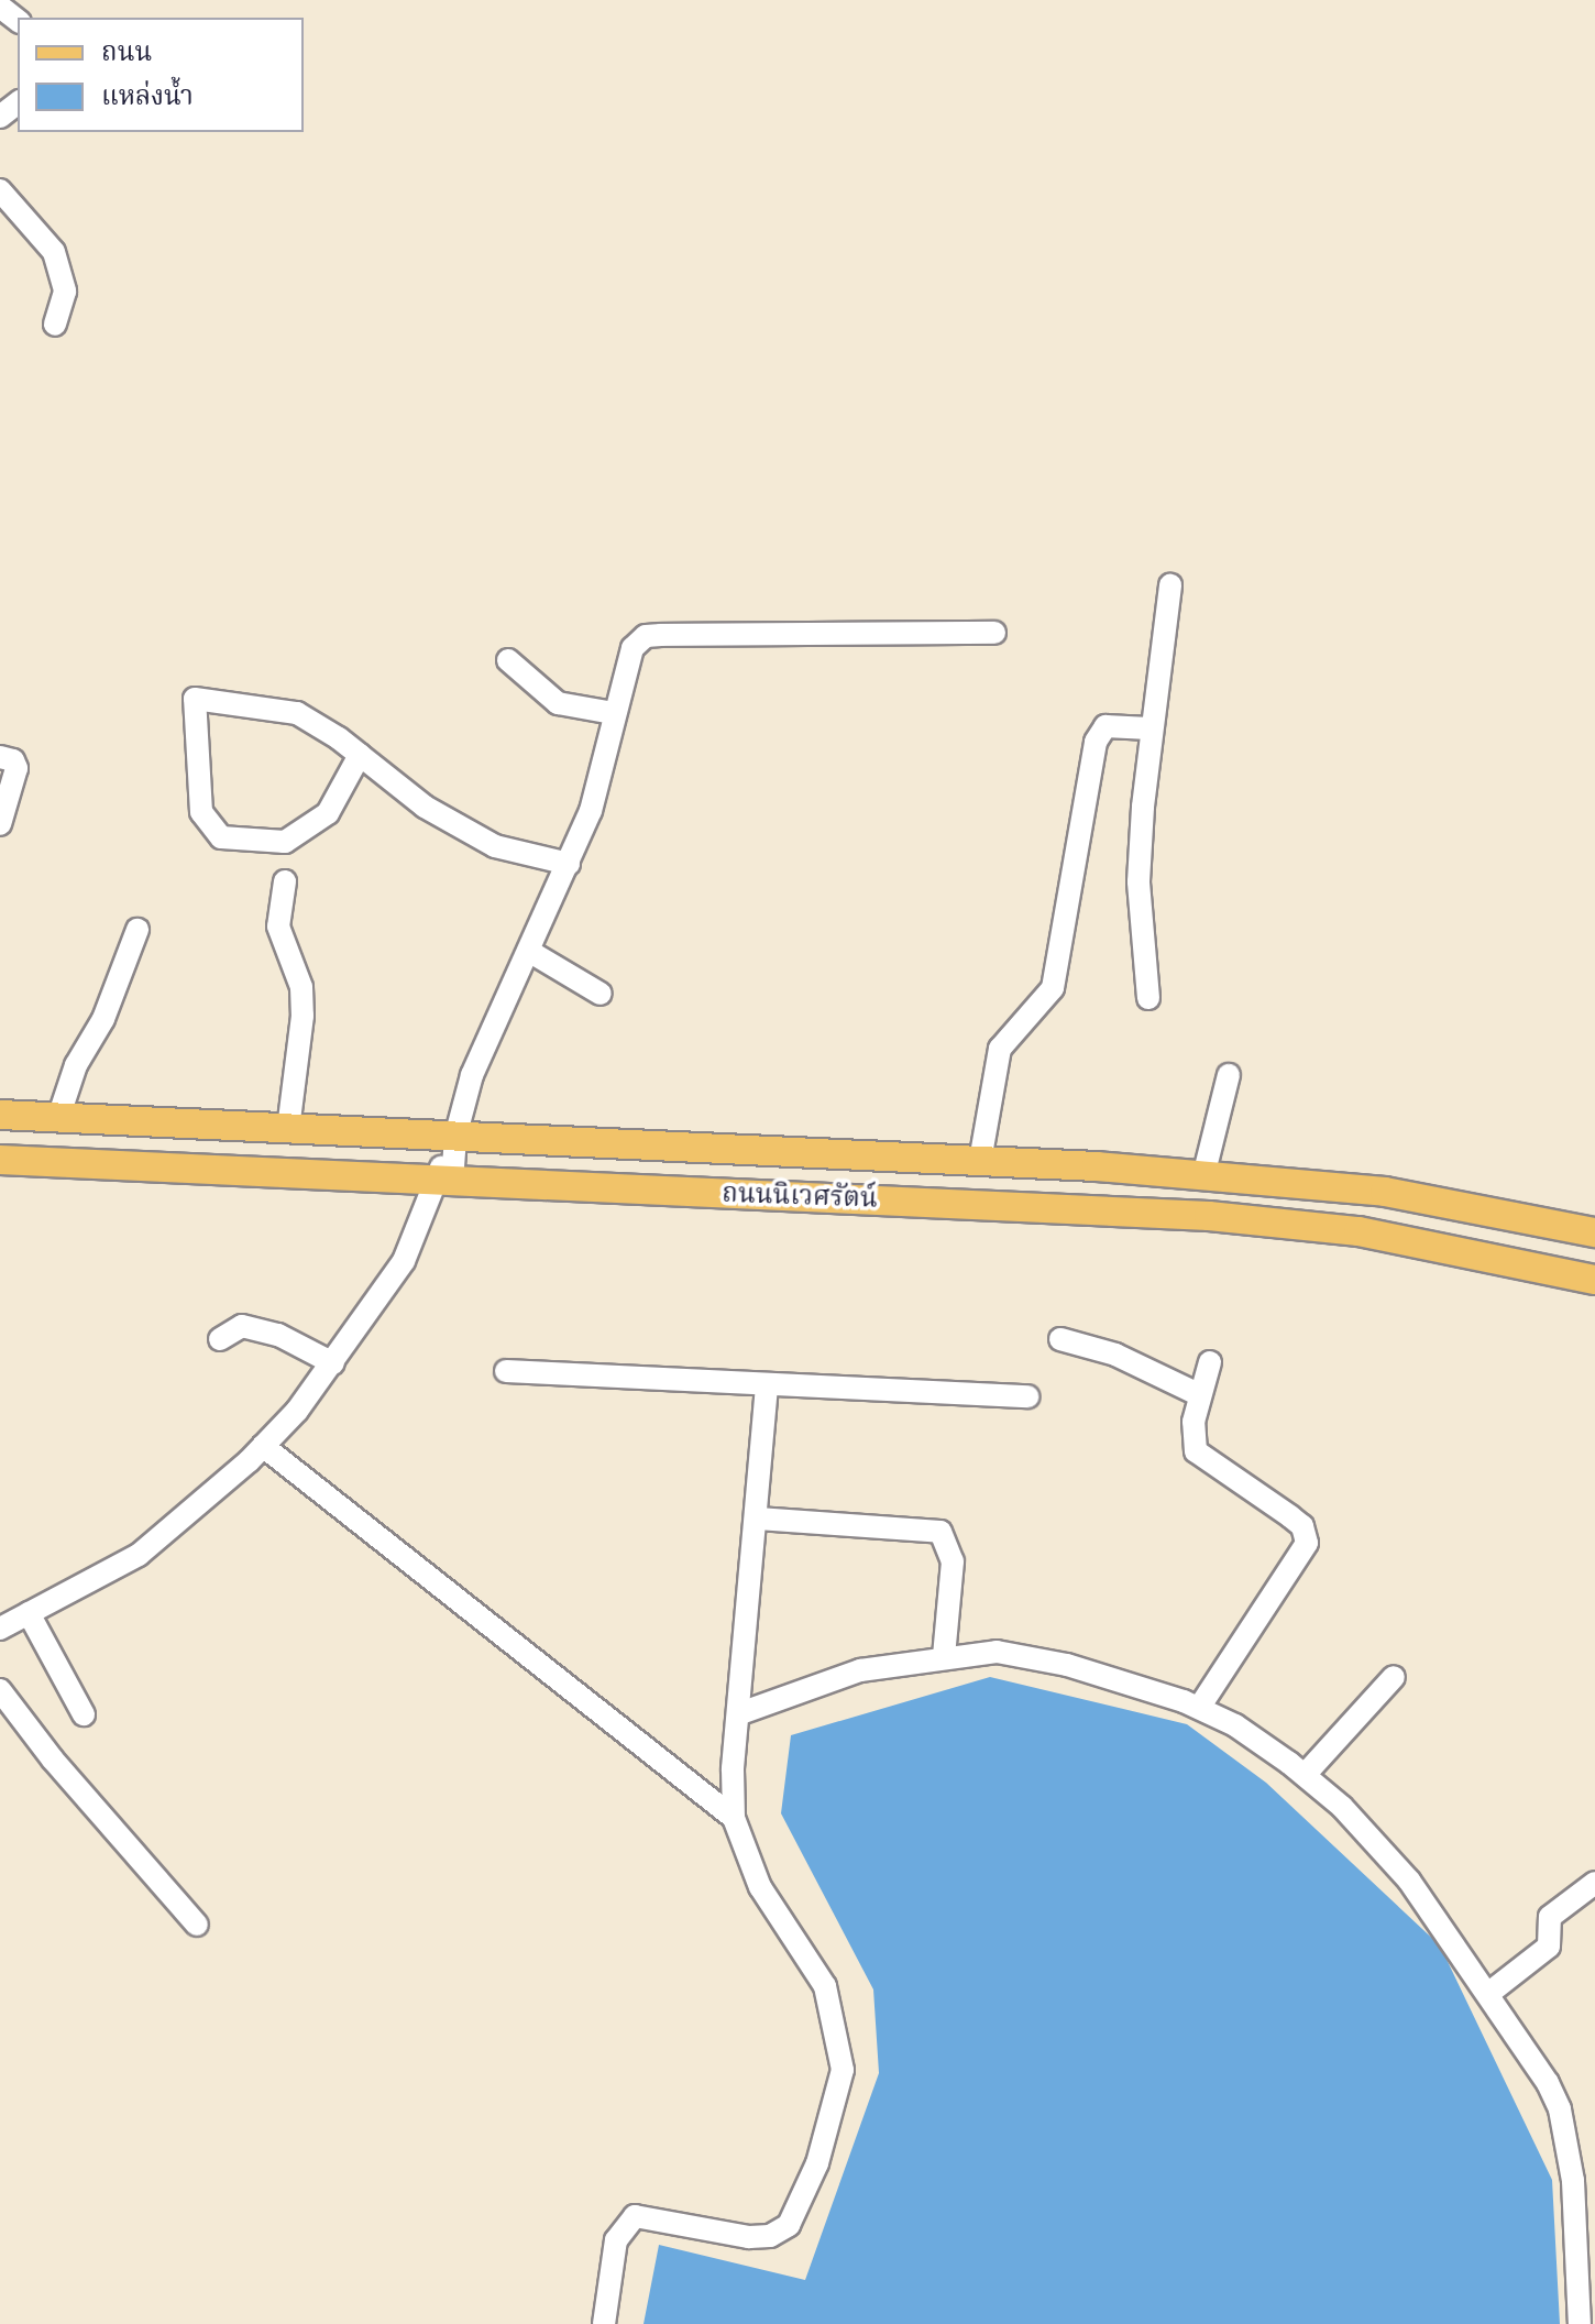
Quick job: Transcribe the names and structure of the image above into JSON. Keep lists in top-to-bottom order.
{
  "streets": {
    "main road": ["ถนนนิเวศรัตน์"]
  },
  "legend": ["ถนน", "แหล่งน้ำ"]
}
